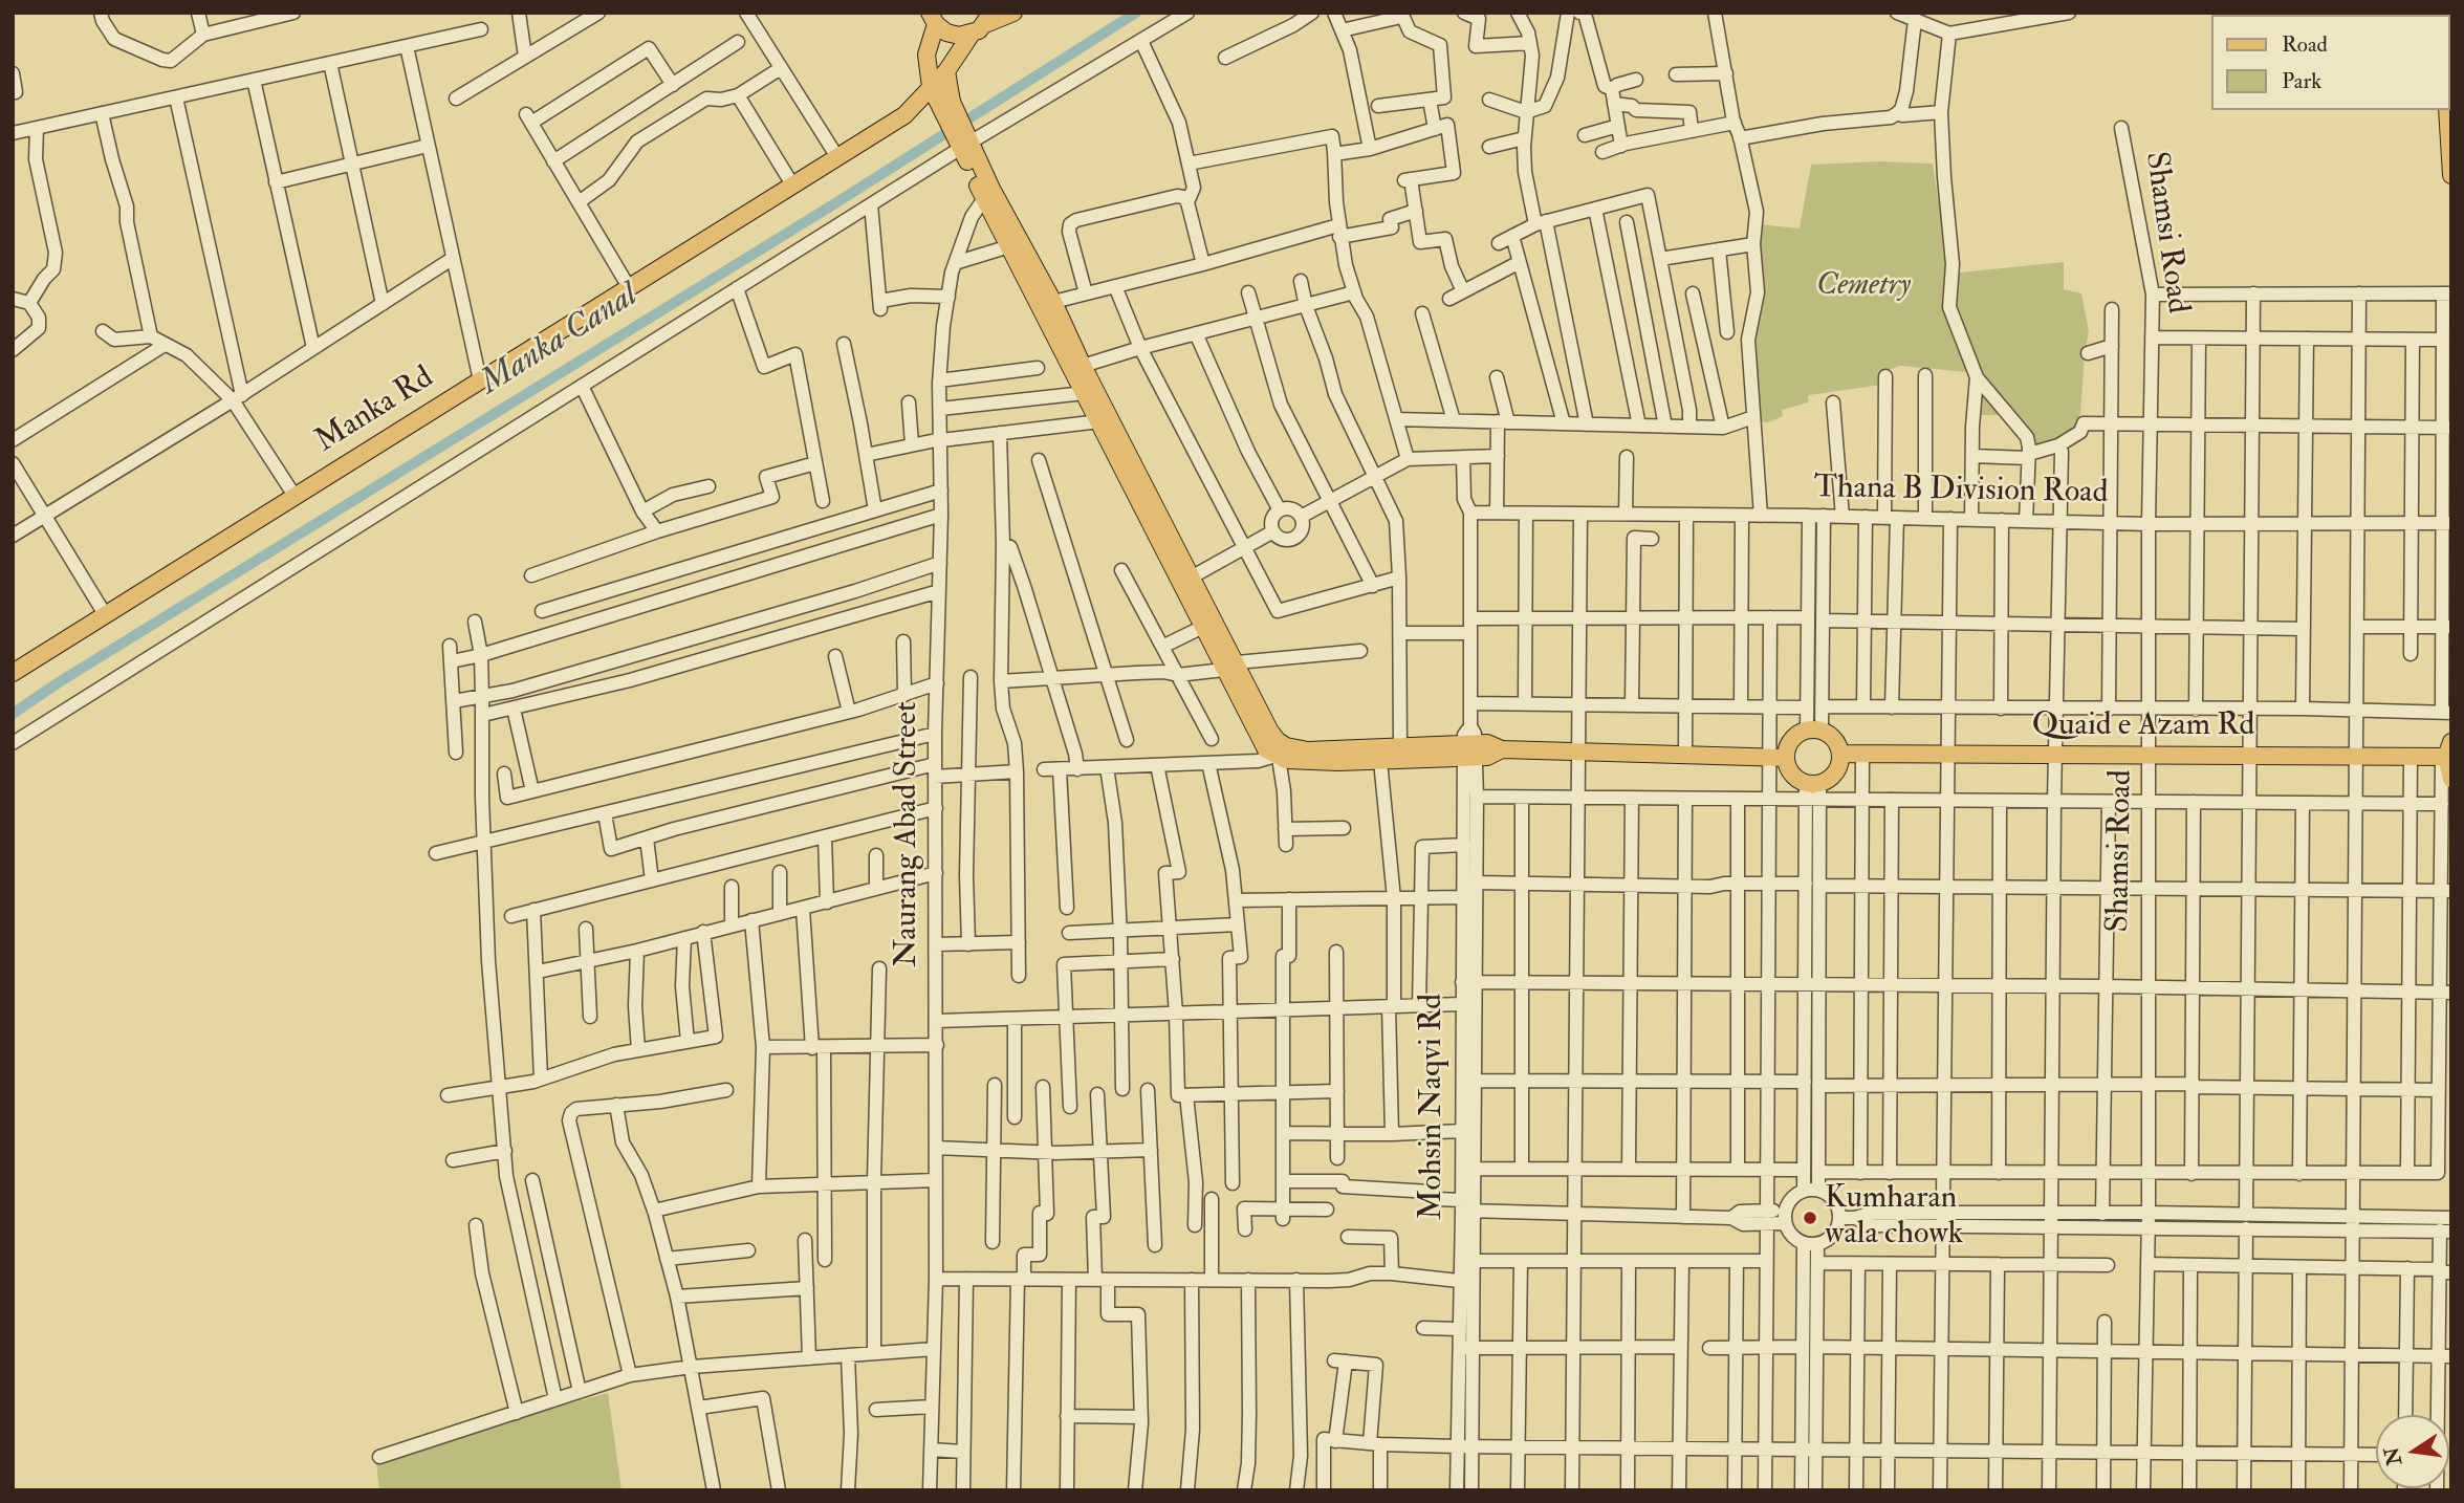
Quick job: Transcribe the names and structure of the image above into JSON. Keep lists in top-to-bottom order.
{
  "streets": {
    "main road": ["Manka Rd", "Quaid e Azam Rd"],
    "street": [
      "Shamsi Road",
      "Thana B Division Road",
      "Naurang Abad Street",
      "Mohsin Naqvi Rd"
    ]
  },
  "crossings": [
    ["Shamsi Road", "Thana B Division Road"],
    ["Shamsi Road", "Quaid e Azam Rd"],
    ["Thana B Division Road", "Mohsin Naqvi Rd"]
  ],
  "water": ["Manka Canal"],
  "parks": ["Cemetry"],
  "places": ["Kumharan wala chowk"],
  "legend": ["Road", "Park"],
  "north": "left"
}
